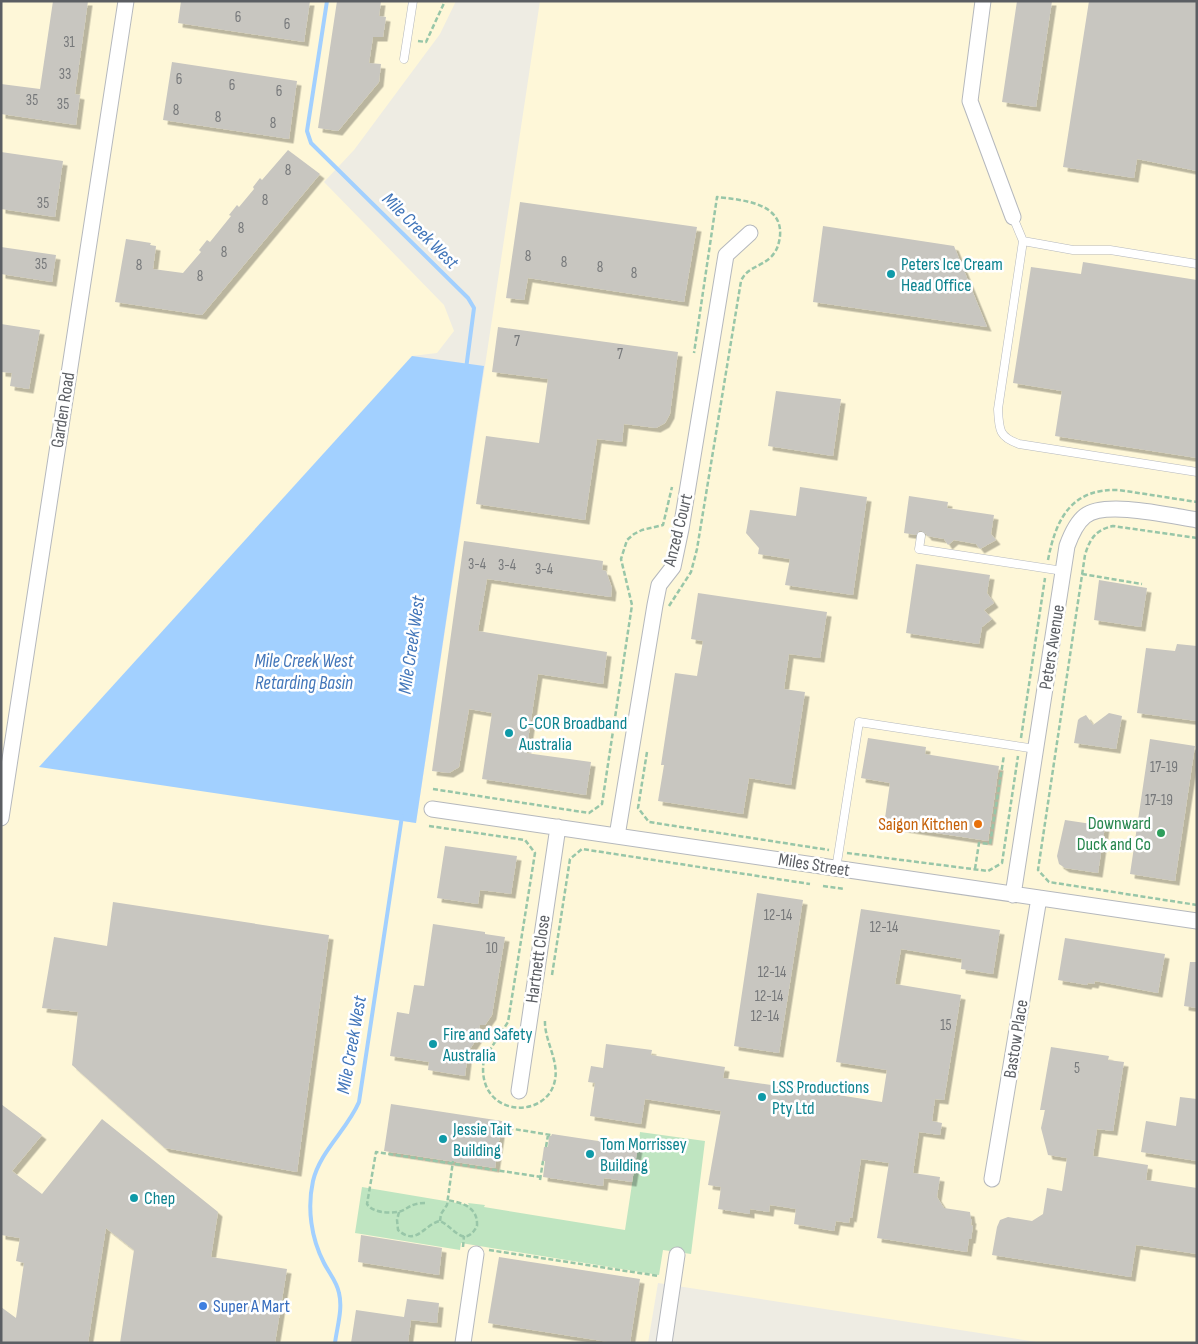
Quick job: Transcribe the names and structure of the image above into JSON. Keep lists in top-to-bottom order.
{
  "streets": {
    "street": [
      "Garden Road",
      "Anzed Court",
      "Peters Avenue",
      "Miles Street",
      "Hartnett Close",
      "Bastow Place"
    ]
  },
  "crossings": [
    ["Anzed Court", "Miles Street"],
    ["Peters Avenue", "Miles Street"],
    ["Miles Street", "Hartnett Close"],
    ["Miles Street", "Bastow Place"]
  ],
  "water": ["Mile Creek West", "Mile Creek West Retarding Basin"],
  "places": [
    "Peters Ice Cream Head Office",
    "C-COR Broadband Australia",
    "Saigon Kitchen",
    "Downward Duck and Co",
    "Fire and Safety Australia",
    "LSS Productions Pty Ltd",
    "Jessie Tait Building",
    "Tom Morrissey Building",
    "Chep",
    "Super A Mart"
  ],
  "house_numbers": [
    "6",
    "6",
    "31",
    "33",
    "6",
    "6",
    "6",
    "35",
    "35",
    "8",
    "8",
    "8",
    "8",
    "8",
    "35",
    "8",
    "8",
    "8",
    "8",
    "35",
    "8",
    "8",
    "8",
    "8",
    "7",
    "7",
    "3-4",
    "3-4",
    "3-4",
    "17-19",
    "17-19",
    "12-14",
    "12-14",
    "10",
    "12-14",
    "12-14",
    "12-14",
    "15",
    "5"
  ]
}
